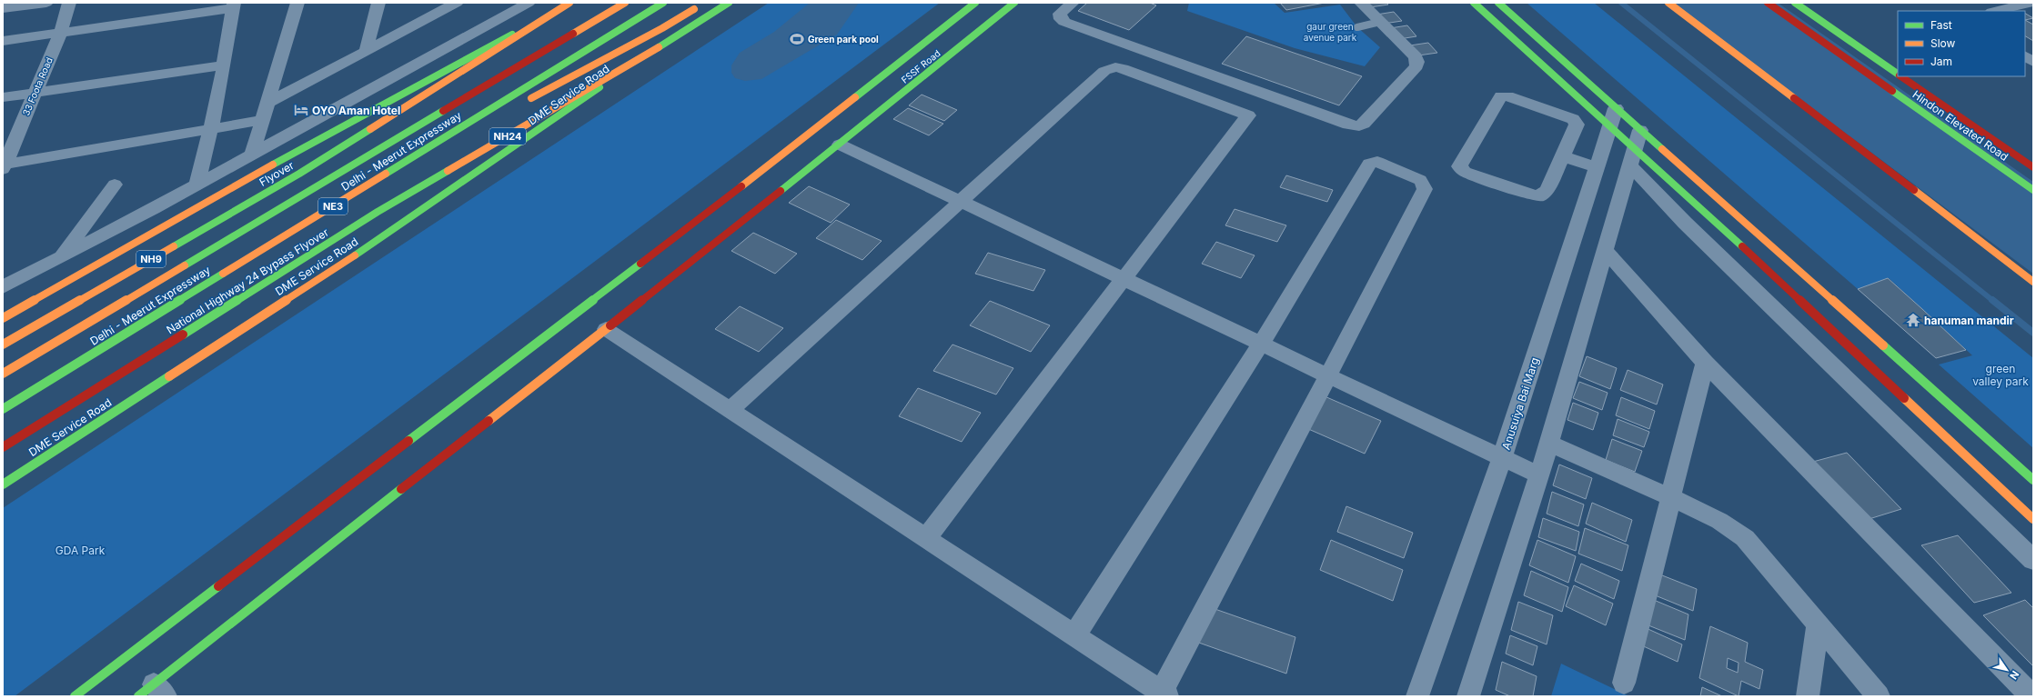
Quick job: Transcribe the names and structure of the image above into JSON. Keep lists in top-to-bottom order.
{
  "streets": {
    "main road": [
      "FSSF Road",
      "DME Service Road",
      "Hindon Elevated Road",
      "NH24",
      "Delhi - Meerut Expressway",
      "Flyover",
      "NE3",
      "NH9",
      "National Highway 24 Bypass Flyover"
    ],
    "street": ["33 Foota Road", "Anusuiya Bai Marg"]
  },
  "crossings": [
    ["DME Service Road", "National Highway 24 Bypass Flyover"]
  ],
  "parks": ["gaur green avenue park", "green valley park", "GDA Park"],
  "places": {
    "sports": ["Green park pool"],
    "hotel": ["OYO Aman Hotel"],
    "temple": ["hanuman mandir"]
  },
  "legend": ["Fast", "Slow", "Jam"],
  "north": "bottom right"
}
